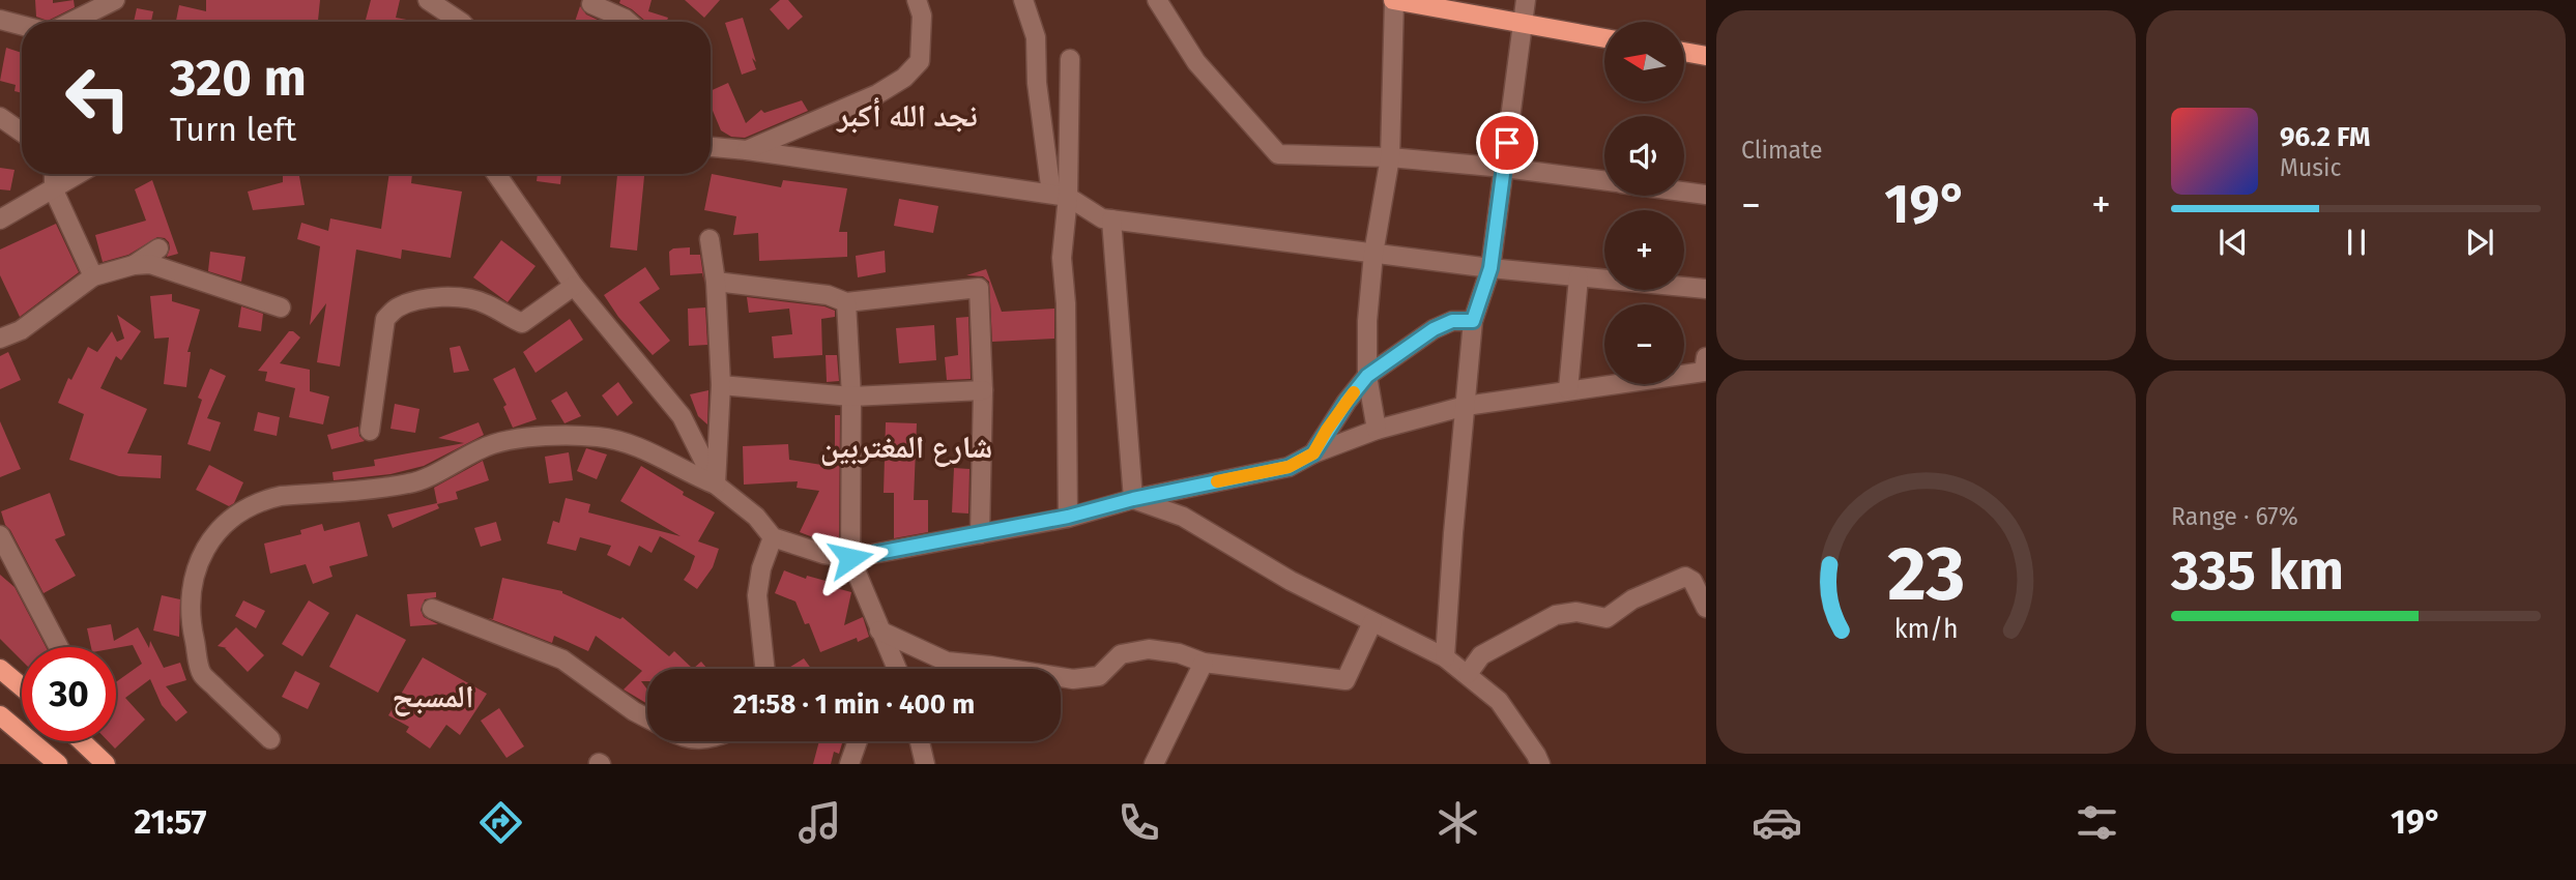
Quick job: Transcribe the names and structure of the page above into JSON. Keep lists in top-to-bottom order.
{
  "districts": ["نجد الله أكبر", "شارع المغتربين", "المسبح"],
  "north": "left",
  "page": {
    "tile": [
      "Climate",
      ["Range · 67%", "335 km"]
    ],
    "map_buttons": ["+", "−"],
    "turn": ["320 m", "Turn left"],
    "song": ["96.2 FM", "Music"],
    "heat": ["−", "19°", "+"],
    "limit": "30",
    "trip": "21:58 · 1 min · 400 m",
    "tabs": ["21:57", "19°"],
    "gauge": ["23", "km/h"]
  }
}
